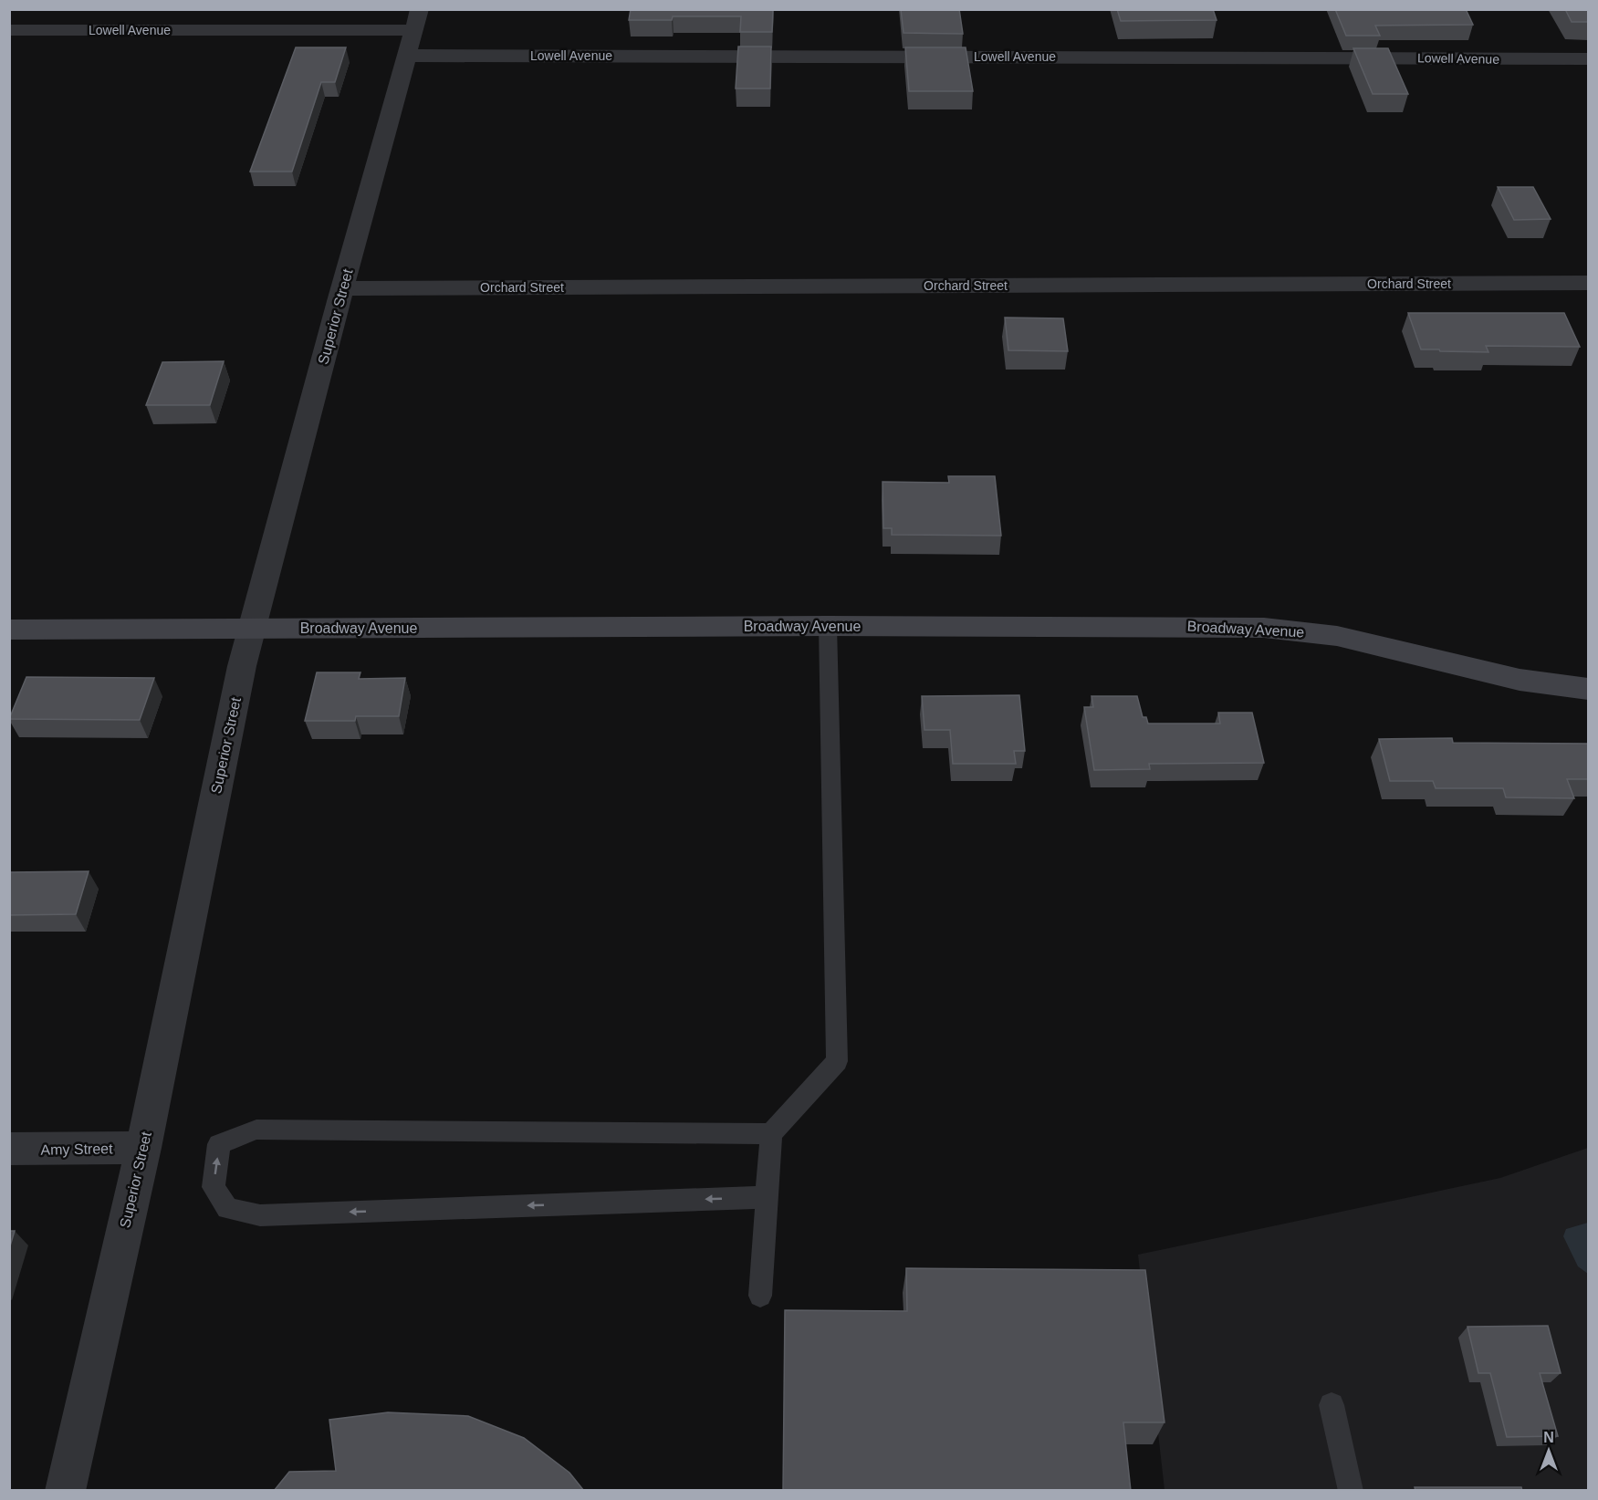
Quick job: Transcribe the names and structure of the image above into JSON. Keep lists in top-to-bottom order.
{
  "streets": {
    "street": [
      "Lowell Avenue",
      "Orchard Street",
      "Superior Street",
      "Broadway Avenue",
      "Amy Street"
    ]
  },
  "crossings": [
    ["Lowell Avenue", "Superior Street"],
    ["Orchard Street", "Superior Street"],
    ["Superior Street", "Broadway Avenue"],
    ["Superior Street", "Amy Street"]
  ],
  "north": "top"
}
